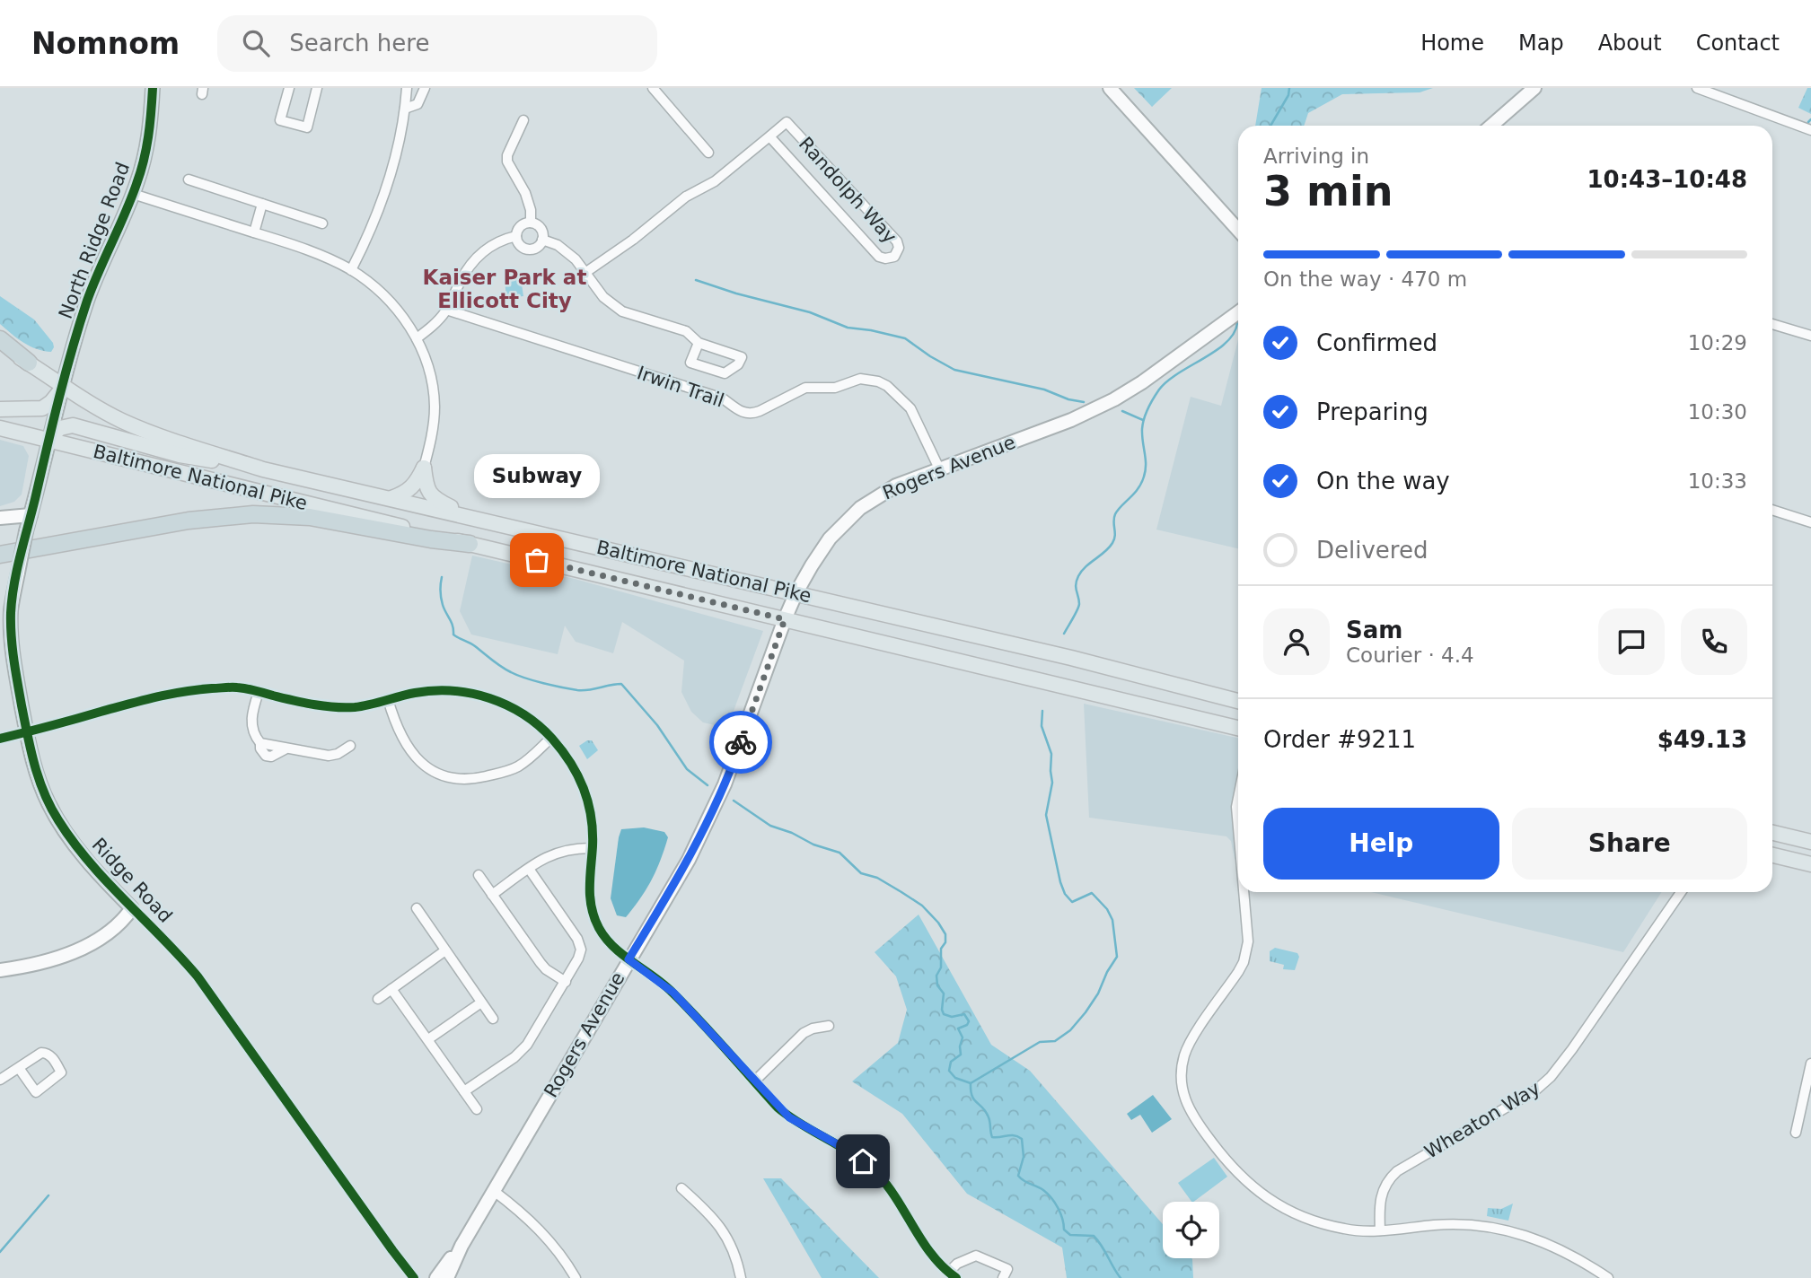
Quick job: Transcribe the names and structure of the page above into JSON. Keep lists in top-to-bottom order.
{
  "streets": {
    "main road": [
      "North Ridge Road",
      "Rogers Avenue",
      "Baltimore National Pike",
      "Ridge Road"
    ],
    "street": ["Randolph Way", "Irwin Trail", "Wheaton Way"]
  },
  "crossings": [
    ["North Ridge Road", "Baltimore National Pike"],
    ["North Ridge Road", "Ridge Road"],
    ["Irwin Trail", "Rogers Avenue"],
    ["Rogers Avenue", "Baltimore National Pike"],
    ["Baltimore National Pike", "Ridge Road"]
  ],
  "districts": ["Kaiser Park at Ellicott City"],
  "places": ["Subway"],
  "page": {
    "header": "Nomnom",
    "search": "Search here",
    "nav": [
      "Home",
      "Map",
      "About",
      "Contact"
    ],
    "heading": ["3 min", "Arriving in", "10:43–10:48"],
    "panel": [
      "Sam",
      "Courier · 4.4",
      "Order #9211",
      "$49.13"
    ],
    "bar": "On the way · 470 m",
    "list": [
      ["Confirmed", "10:29"],
      ["Preparing", "10:30"],
      ["On the way", "10:33"],
      "Delivered"
    ],
    "bubble": "Subway",
    "buttons": ["Help", "Share"]
  }
}
